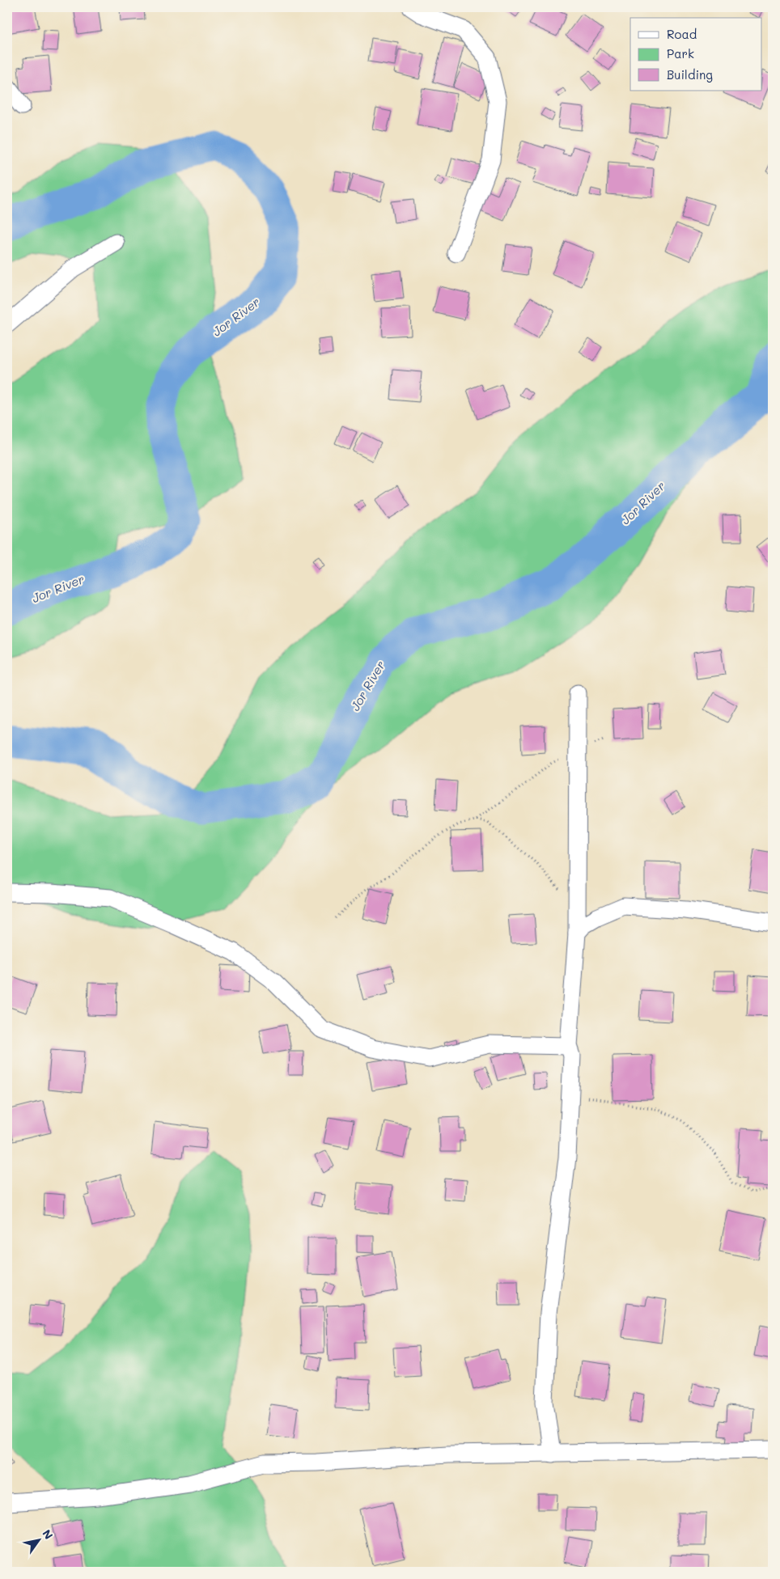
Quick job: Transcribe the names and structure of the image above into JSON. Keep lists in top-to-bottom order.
{
  "water": ["Jor River"],
  "legend": ["Road", "Park", "Building"],
  "north": "top right"
}
